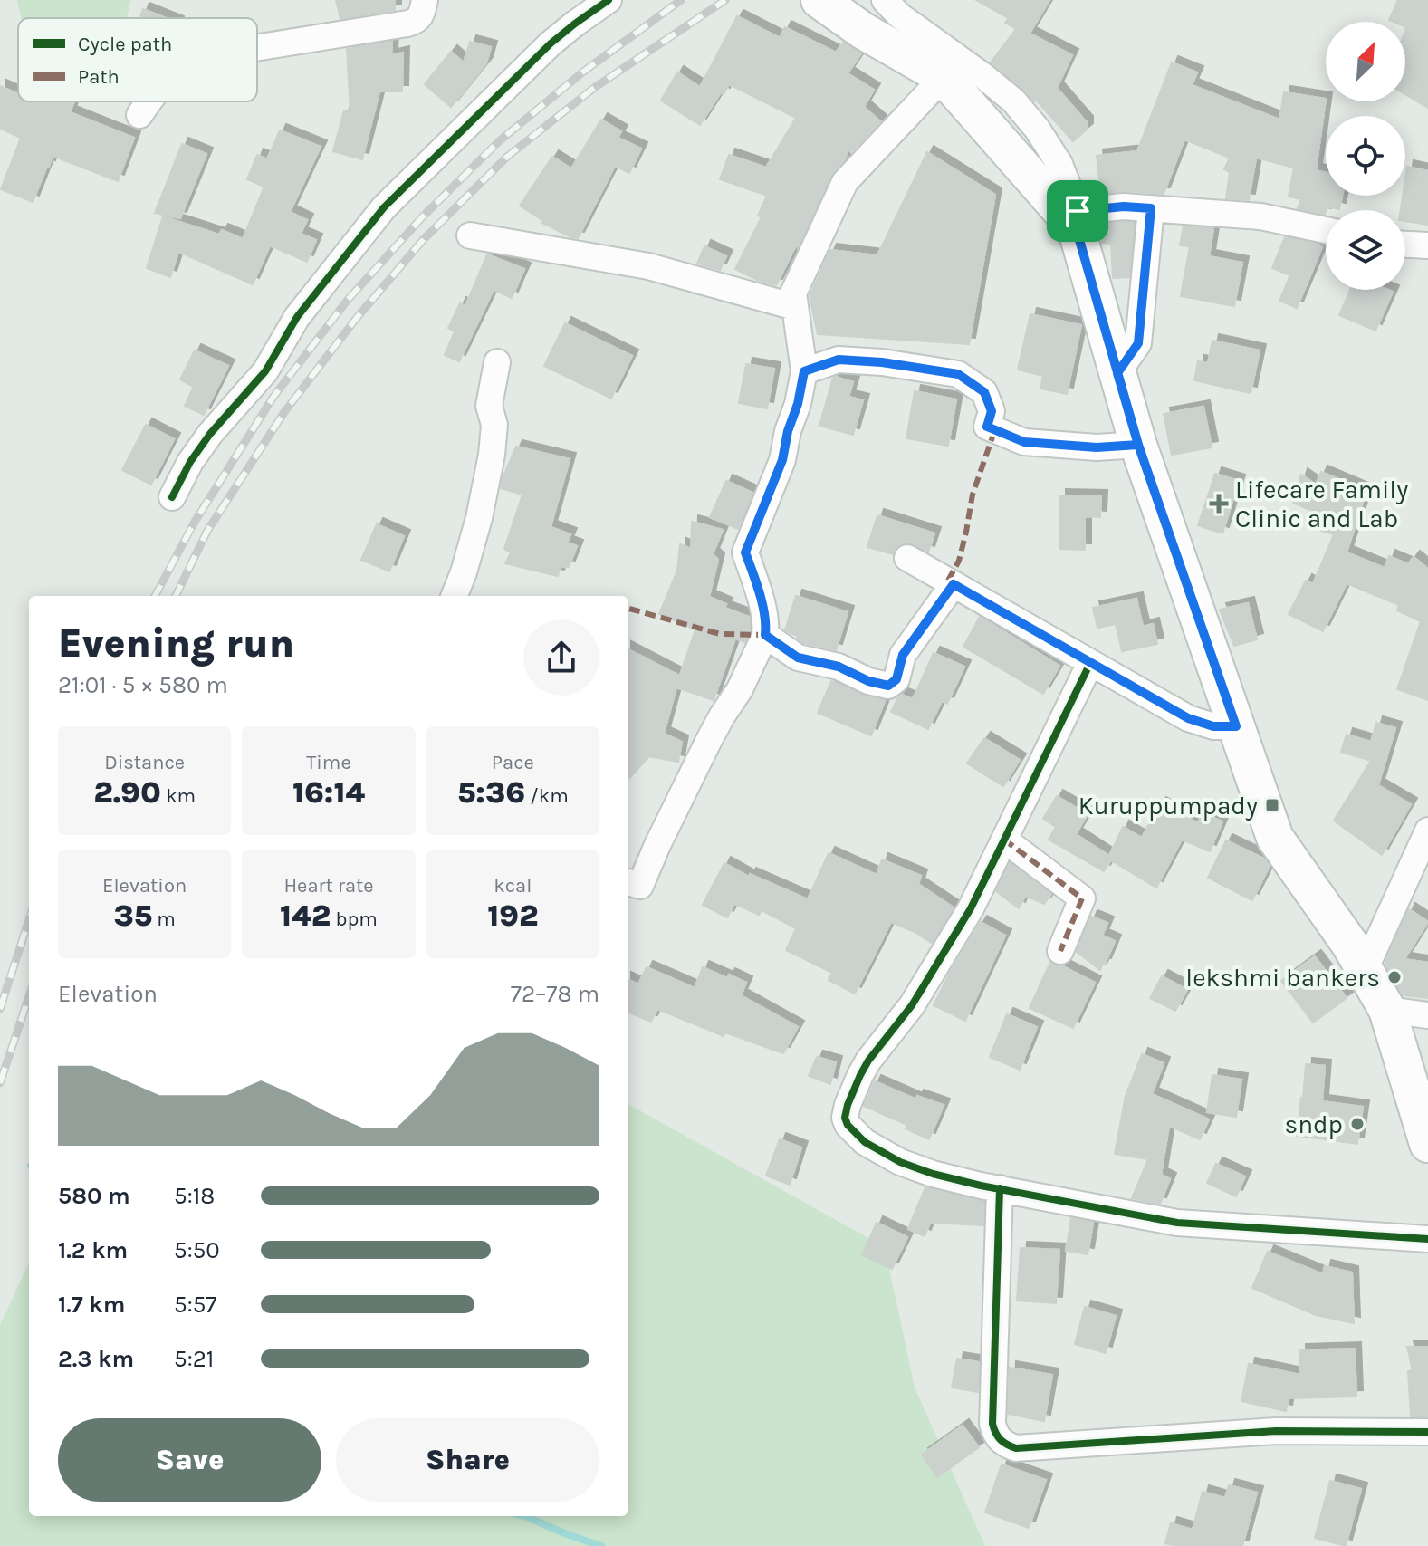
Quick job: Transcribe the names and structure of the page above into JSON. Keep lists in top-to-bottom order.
{
  "places": {
    "health": ["Lifecare Family Clinic and Lab"],
    "transit": ["Kuruppumpady"],
    "other": ["lekshmi bankers", "sndp"]
  },
  "legend": ["Cycle path", "Path"],
  "north": "top right",
  "page": {
    "heading": ["Evening run", "21:01 · 5 × 580 m"],
    "stats": [
      ["Distance", "2.90 km"],
      ["Time", "16:14"],
      ["Pace", "5:36 /km"],
      ["Elevation", "35 m"],
      ["Heart rate", "142 bpm"],
      ["kcal", "192"]
    ],
    "chart": ["Elevation", "72–78 m"],
    "list": [
      {
        "name": "580 m",
        "note": "5:18"
      },
      {
        "name": "1.2 km",
        "note": "5:50"
      },
      {
        "name": "1.7 km",
        "note": "5:57"
      },
      {
        "name": "2.3 km",
        "note": "5:21"
      }
    ],
    "buttons": ["Save", "Share"]
  }
}
